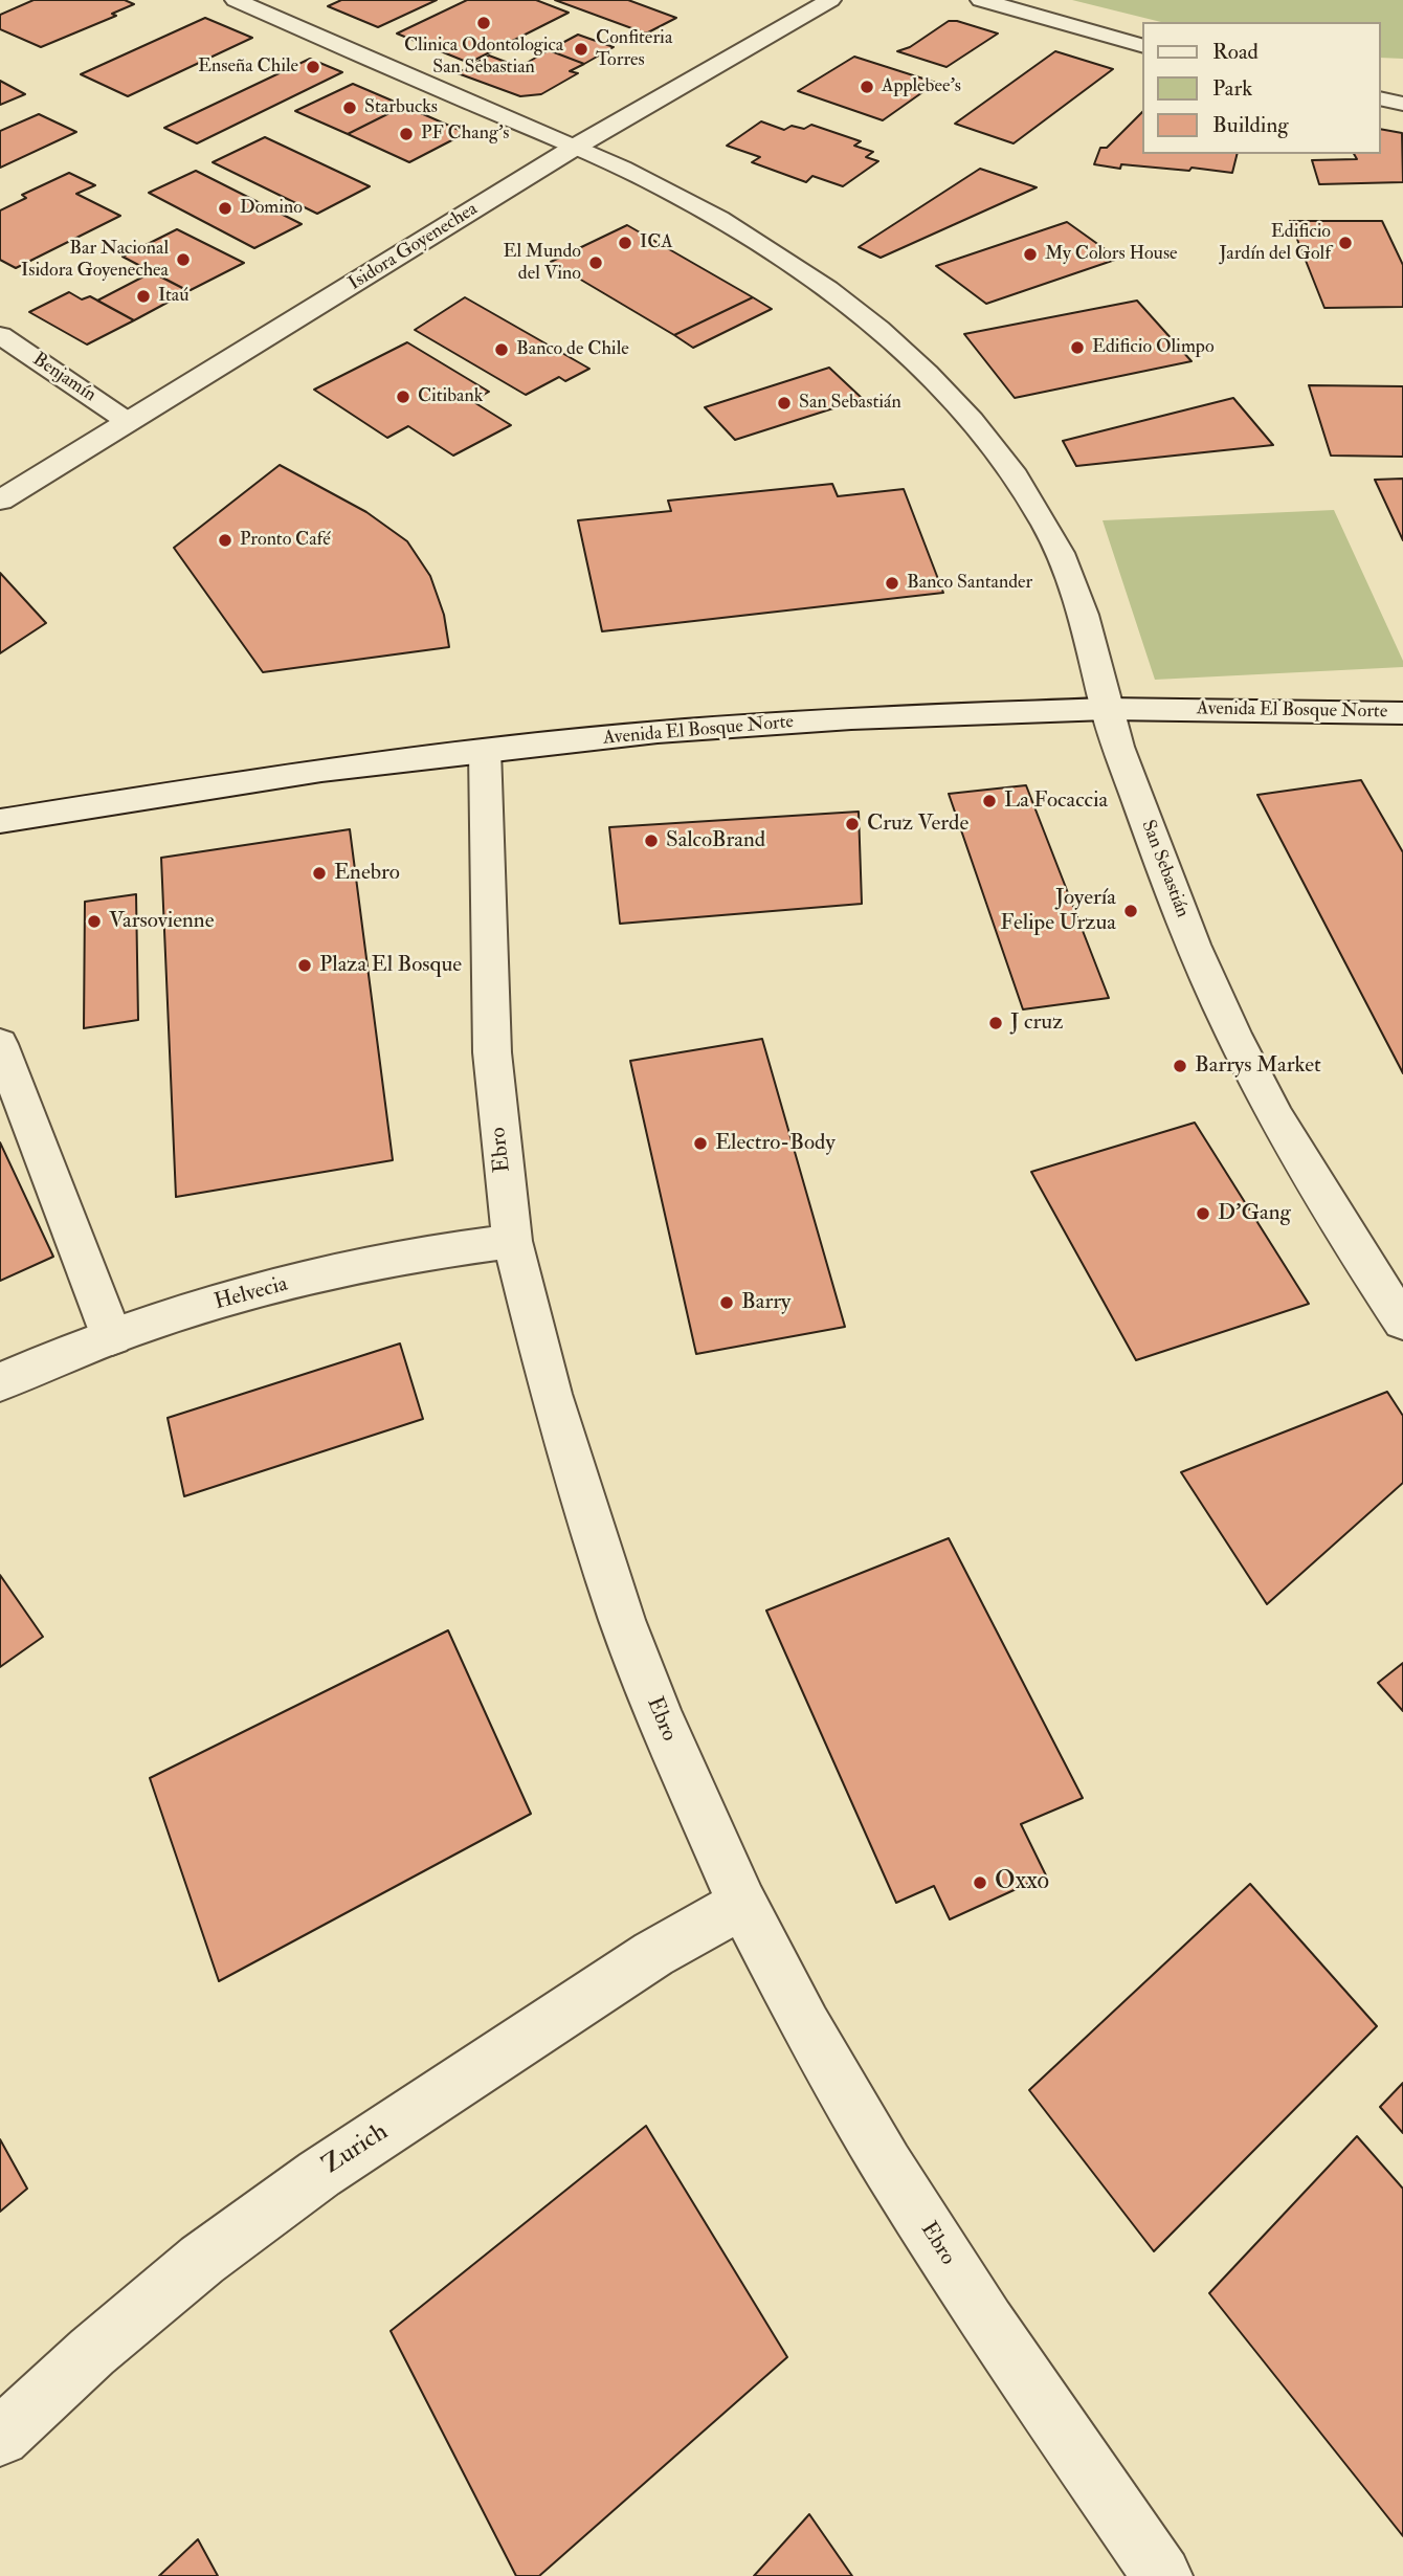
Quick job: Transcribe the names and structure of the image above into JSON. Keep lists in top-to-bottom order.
{
  "streets": {
    "street": [
      "Isidora Goyenechea",
      "Benjamín",
      "Avenida El Bosque Norte",
      "San Sebastián",
      "Ebro",
      "Helvecia",
      "Zurich"
    ]
  },
  "crossings": [
    ["Isidora Goyenechea", "Benjamín"],
    ["Isidora Goyenechea", "San Sebastián"],
    ["Avenida El Bosque Norte", "San Sebastián"],
    ["Avenida El Bosque Norte", "Ebro"],
    ["Ebro", "Helvecia"],
    ["Ebro", "Zurich"]
  ],
  "places": [
    "Clinica Odontologica San Sebastian",
    "Confiteria Torres",
    "Enseña Chile",
    "Applebee's",
    "Starbucks",
    "PF Chang's",
    "Domino",
    "ICA",
    "Edificio Jardín del Golf",
    "My Colors House",
    "Bar Nacional Isidora Goyenechea",
    "El Mundo del Vino",
    "Itaú",
    "Edificio Olimpo",
    "Banco de Chile",
    "Citibank",
    "San Sebastián",
    "Pronto Café",
    "Banco Santander",
    "La Focaccia",
    "Cruz Verde",
    "SalcoBrand",
    "Enebro",
    "Joyería Felipe Urzua",
    "Varsovienne",
    "Plaza El Bosque",
    "J cruz",
    "Barrys Market",
    "Electro-Body",
    "D'Gang",
    "Barry",
    "Oxxo"
  ],
  "legend": ["Road", "Park", "Building"]
}
